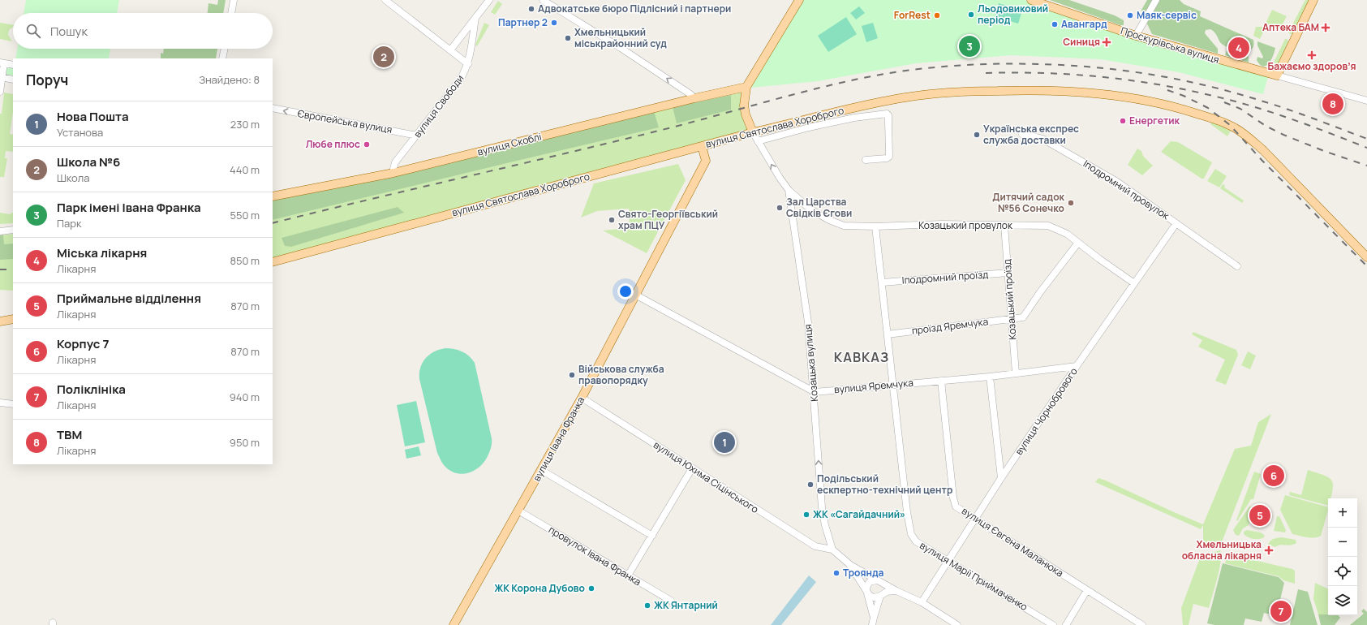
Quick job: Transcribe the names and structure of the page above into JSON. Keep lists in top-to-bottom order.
{
  "streets": {
    "main road": [
      "Проскурівська вулиця",
      "вулиця Святослава Хороброго",
      "вулиця Скоблі",
      "вулиця Івана Франка"
    ],
    "street": [
      "вулиця Свободи",
      "Європейська вулиця",
      "Іподромний провулок",
      "Козацький провулок",
      "Іподромний проїзд",
      "Козацький проїзд",
      "проїзд Яремчука",
      "Козацька вулиця",
      "вулиця Яремчука",
      "вулиця Чорнобрового",
      "вулиця Юхима Сіцінського",
      "вулиця Євгена Маланюка",
      "провулок Івана Франка",
      "вулиця Марії Приймаченко"
    ]
  },
  "crossings": [
    ["вулиця Свободи", "Європейська вулиця"],
    ["вулиця Свободи", "вулиця Скоблі"],
    ["вулиця Святослава Хороброго", "Козацька вулиця"],
    ["вулиця Святослава Хороброго", "вулиця Івана Франка"],
    ["Іподромний провулок", "вулиця Чорнобрового"],
    ["Козацький провулок", "Козацький проїзд"],
    ["Козацький провулок", "Козацька вулиця"],
    ["Козацький провулок", "вулиця Чорнобрового"],
    ["Козацький провулок", "вулиця Марії Приймаченко"],
    ["Іподромний проїзд", "Козацький проїзд"],
    ["Іподромний проїзд", "вулиця Марії Приймаченко"],
    ["Козацький проїзд", "проїзд Яремчука"],
    ["Козацький проїзд", "вулиця Яремчука"],
    ["проїзд Яремчука", "вулиця Марії Приймаченко"],
    ["Козацька вулиця", "вулиця Яремчука"],
    ["Козацька вулиця", "вулиця Юхима Сіцінського"],
    ["вулиця Яремчука", "вулиця Чорнобрового"],
    ["вулиця Яремчука", "вулиця Євгена Маланюка"],
    ["вулиця Яремчука", "вулиця Марії Приймаченко"],
    ["вулиця Чорнобрового", "вулиця Євгена Маланюка"],
    ["вулиця Чорнобрового", "вулиця Марії Приймаченко"],
    ["вулиця Івана Франка", "вулиця Юхима Сіцінського"],
    ["вулиця Івана Франка", "провулок Івана Франка"]
  ],
  "one_way": ["Європейська вулиця", "Козацька вулиця"],
  "districts": ["КАВКАЗ"],
  "places": {
    "other": [
      "Адвокатське бюро Підлісний і партнери",
      "Льодовиковий період",
      "ForRest",
      "Маяк-сервіс",
      "Партнер 2",
      "Авангард",
      "Хмельницький міськрайонний суд",
      "Енергетик",
      "Українська експрес служба доставки",
      "Любе плюс",
      "Дитячий садок №56 Сонечко",
      "Зал Царства Свідків Єгови",
      "Свято-Георгіївський храм ПЦУ",
      "Військова служба правопорядку",
      "Подільський ескпертно-технічний центр",
      "ЖК «Сагайдачний»",
      "Троянда",
      "ЖК Корона Дубово",
      "ЖК Янтарний"
    ],
    "health": [
      "Аптека БАМ",
      "Синиця",
      "Бажаємо здоровʼя",
      "Хмельницька обласна лікарня"
    ]
  },
  "page": {
    "search": "Пошук",
    "pins": [
      "3",
      "4",
      "2",
      "8",
      "1",
      "6",
      "5",
      "7"
    ],
    "heading": ["Поруч", "Знайдено: 8"],
    "list": [
      {
        "mark": "1",
        "name": "Нова Пошта",
        "note": "Установа",
        "value": "230 m"
      },
      {
        "mark": "2",
        "name": "Школа №6",
        "note": "Школа",
        "value": "440 m"
      },
      {
        "mark": "3",
        "name": "Парк імені Івана Франка",
        "note": "Парк",
        "value": "550 m"
      },
      {
        "mark": "4",
        "name": "Міська лікарня",
        "note": "Лікарня",
        "value": "850 m"
      },
      {
        "mark": "5",
        "name": "Приймальне відділення",
        "note": "Лікарня",
        "value": "870 m"
      },
      {
        "mark": "6",
        "name": "Корпус 7",
        "note": "Лікарня",
        "value": "870 m"
      },
      {
        "mark": "7",
        "name": "Поліклініка",
        "note": "Лікарня",
        "value": "940 m"
      },
      {
        "mark": "8",
        "name": "ТВМ",
        "note": "Лікарня",
        "value": "950 m"
      }
    ],
    "map_buttons": ["+", "−"]
  }
}
